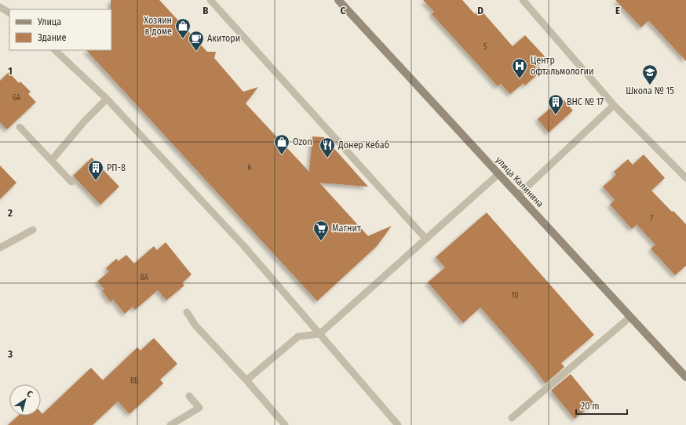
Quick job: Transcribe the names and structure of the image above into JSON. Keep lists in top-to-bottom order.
{
  "streets": {
    "street": ["улица Калинина"]
  },
  "places": {
    "shop": ["Хозяин в доме", "Ozon"],
    "cafe": ["Акитори"],
    "hospital": ["Центр офтальмологии"],
    "school or university": ["Школа № 15"],
    "building": ["ВНС № 17", "РП-8"],
    "restaurant": ["Донер Кебаб"],
    "supermarket": ["Магнит"]
  },
  "house_numbers": [
    "5",
    "6А",
    "6",
    "7",
    "8А",
    "10",
    "8Б"
  ],
  "legend": ["Улица", "Здание"],
  "scale_bar": "20 m",
  "north": "top right",
  "grid": {
    "columns": [
      "B",
      "C",
      "D",
      "E"
    ],
    "rows": ["1", "2", "3"]
  }
}
